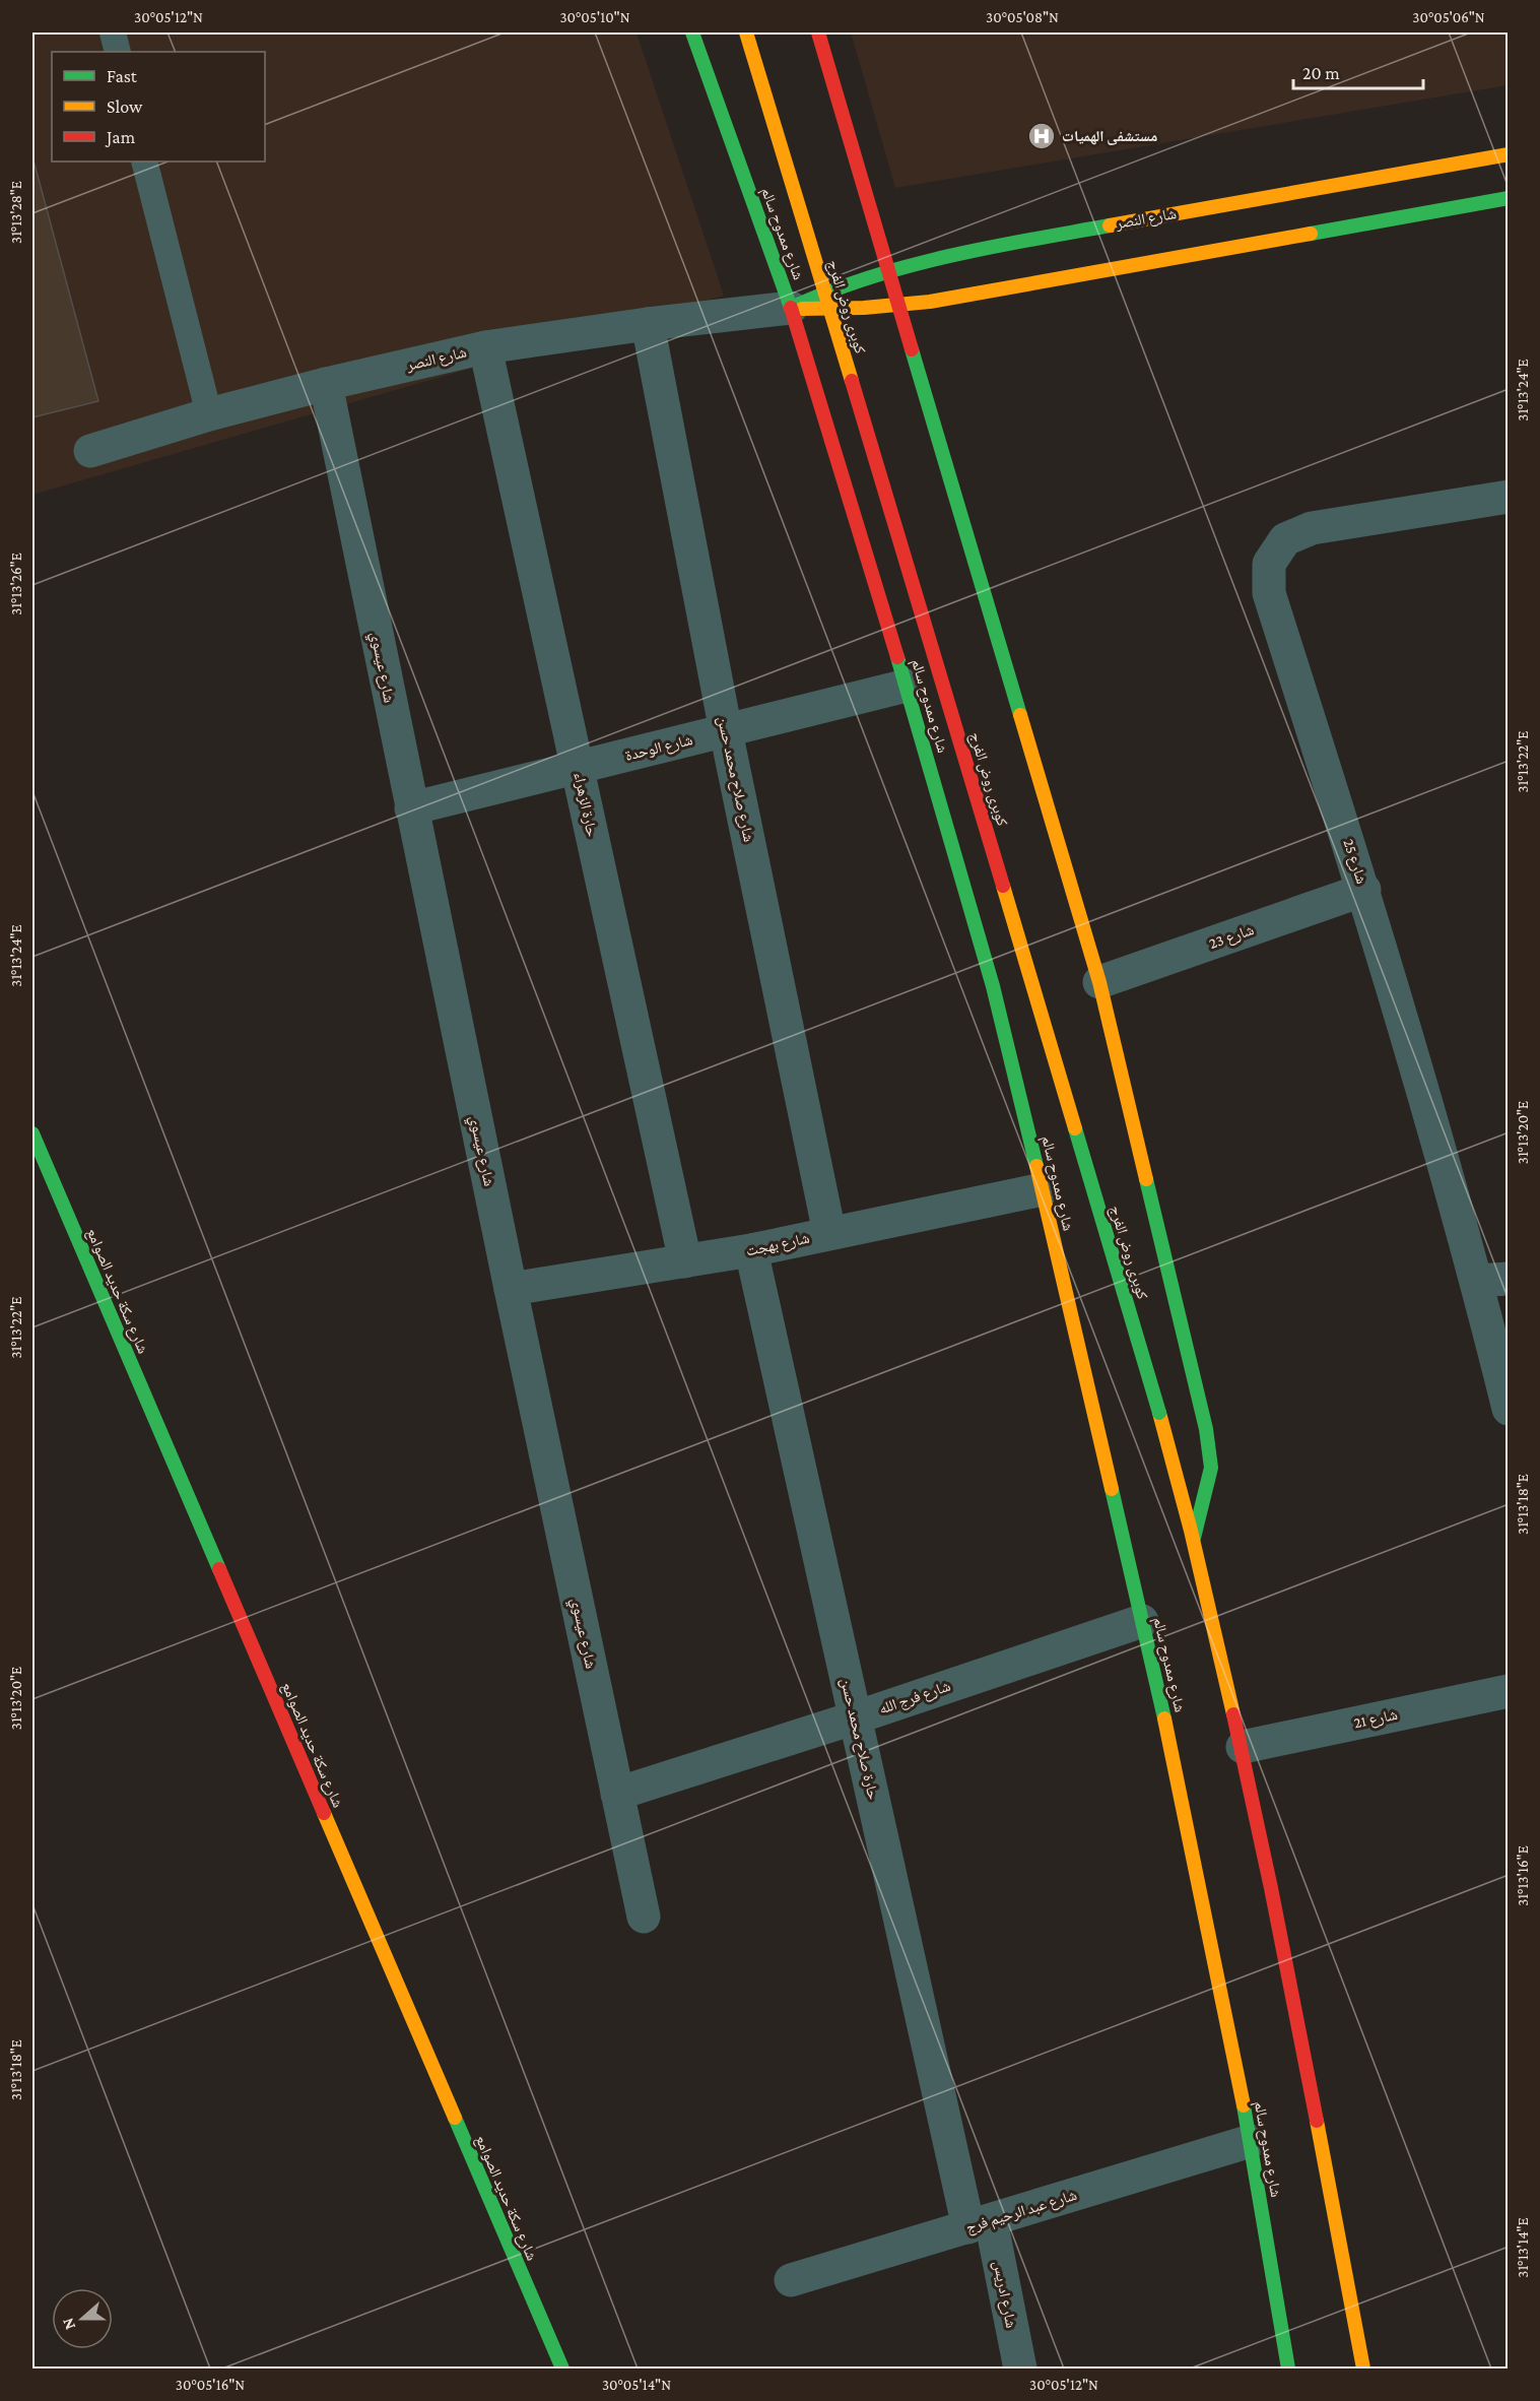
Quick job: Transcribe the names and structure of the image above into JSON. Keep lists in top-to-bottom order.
{
  "streets": {
    "main road": [
      "شارع النصر",
      "شارع ممدوح سالم",
      "كوبرى روض الفرج",
      "شارع سكة حديد الصوامع"
    ],
    "street": [
      "شارع عيسوي",
      "شارع الوحدة",
      "شارع صلاح محمد حسن",
      "حارة الزهراء",
      "شارع 25",
      "شارع 23",
      "شارع بهجت",
      "شارع فرج الله",
      "شارع 21",
      "حارة صلاح محمد حسن",
      "شارع عبد الرحيم فرج",
      "شارع ادريس"
    ]
  },
  "crossings": [
    ["شارع النصر", "شارع ممدوح سالم"],
    ["شارع النصر", "شارع عيسوي"],
    ["شارع النصر", "شارع صلاح محمد حسن"],
    ["شارع النصر", "حارة الزهراء"],
    ["شارع ممدوح سالم", "شارع الوحدة"],
    ["شارع ممدوح سالم", "شارع بهجت"],
    ["شارع ممدوح سالم", "شارع فرج الله"],
    ["شارع ممدوح سالم", "شارع عبد الرحيم فرج"],
    ["شارع عيسوي", "شارع الوحدة"],
    ["شارع عيسوي", "شارع بهجت"],
    ["شارع عيسوي", "شارع فرج الله"],
    ["شارع الوحدة", "شارع صلاح محمد حسن"],
    ["شارع الوحدة", "حارة الزهراء"],
    ["شارع صلاح محمد حسن", "شارع بهجت"],
    ["حارة الزهراء", "شارع بهجت"],
    ["شارع 25", "شارع 23"],
    ["شارع بهجت", "حارة صلاح محمد حسن"],
    ["شارع فرج الله", "حارة صلاح محمد حسن"],
    ["حارة صلاح محمد حسن", "شارع عبد الرحيم فرج"],
    ["حارة صلاح محمد حسن", "شارع ادريس"],
    ["شارع عبد الرحيم فرج", "شارع ادريس"]
  ],
  "places": {
    "hospital": ["مستشفى الهميات"]
  },
  "legend": ["Fast", "Slow", "Jam"],
  "scale_bar": "20 m",
  "north": "left",
  "coordinates": [
    "30°05'12\"N",
    "30°05'10\"N",
    "30°05'08\"N",
    "30°05'06\"N",
    "31°13'28\"E",
    "31°13'24\"E",
    "31°13'26\"E",
    "31°13'22\"E",
    "31°13'20\"E",
    "31°13'18\"E",
    "31°13'16\"E",
    "31°13'14\"E",
    "30°05'16\"N",
    "30°05'14\"N"
  ]
}
